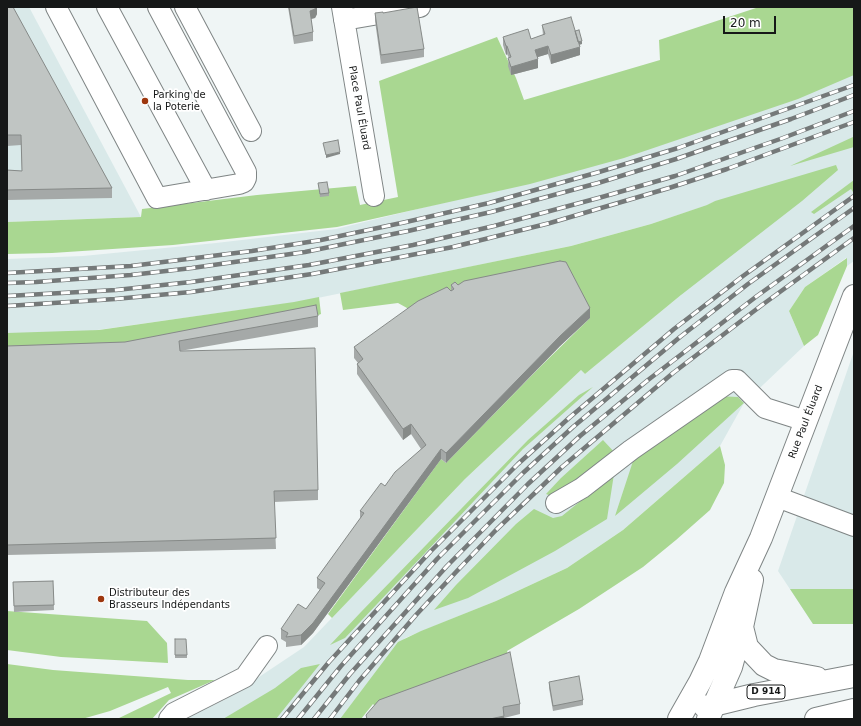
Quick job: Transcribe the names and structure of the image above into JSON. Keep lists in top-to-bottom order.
{
  "streets": {
    "main road": ["Rue Paul Éluard", "D 914"],
    "lane": ["Place Paul Éluard"]
  },
  "crossings": [
    ["Rue Paul Éluard", "D 914"]
  ],
  "places": ["Parking de la Poterie", "Distributeur des Brasseurs Indépendants"],
  "scale_bar": "20 m"
}
